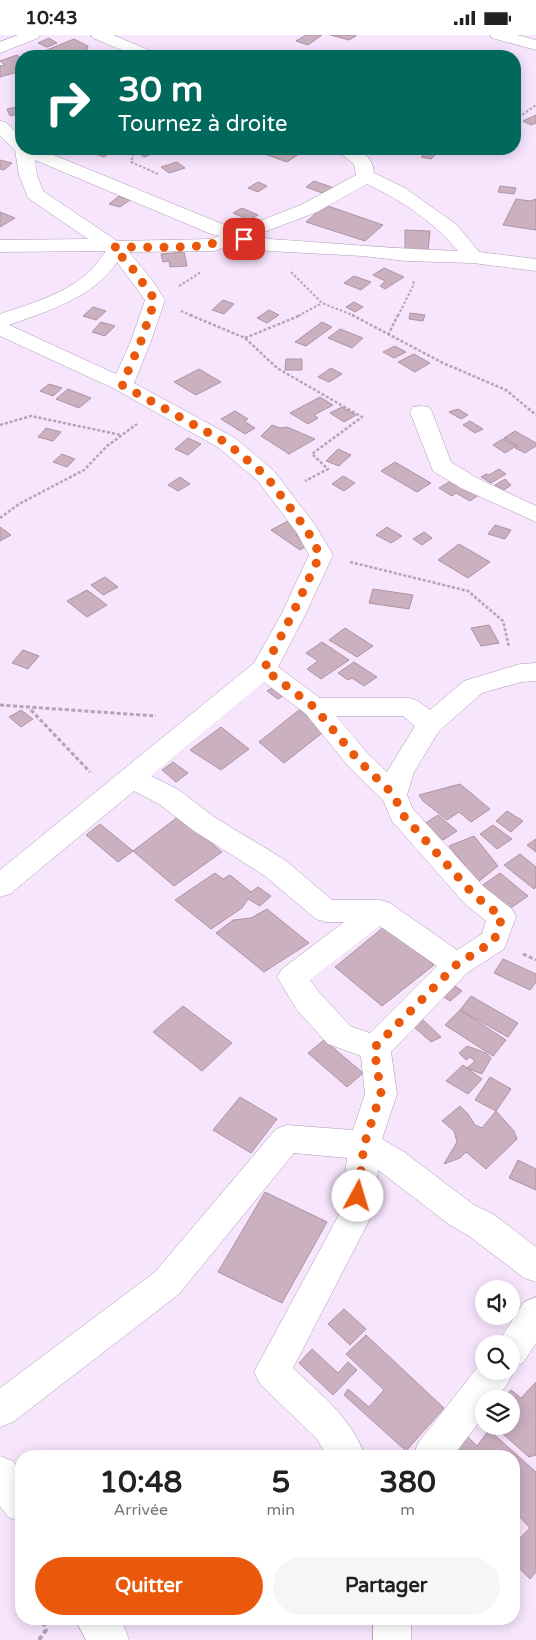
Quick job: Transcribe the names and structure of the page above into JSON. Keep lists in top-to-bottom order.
{
  "page": {
    "status": "10:43",
    "turn": ["30 m", "Tournez à droite"],
    "eta": [
      "10:48",
      "Arrivée",
      "5",
      "min",
      "380",
      "m"
    ],
    "buttons": ["Quitter", "Partager"]
  }
}
